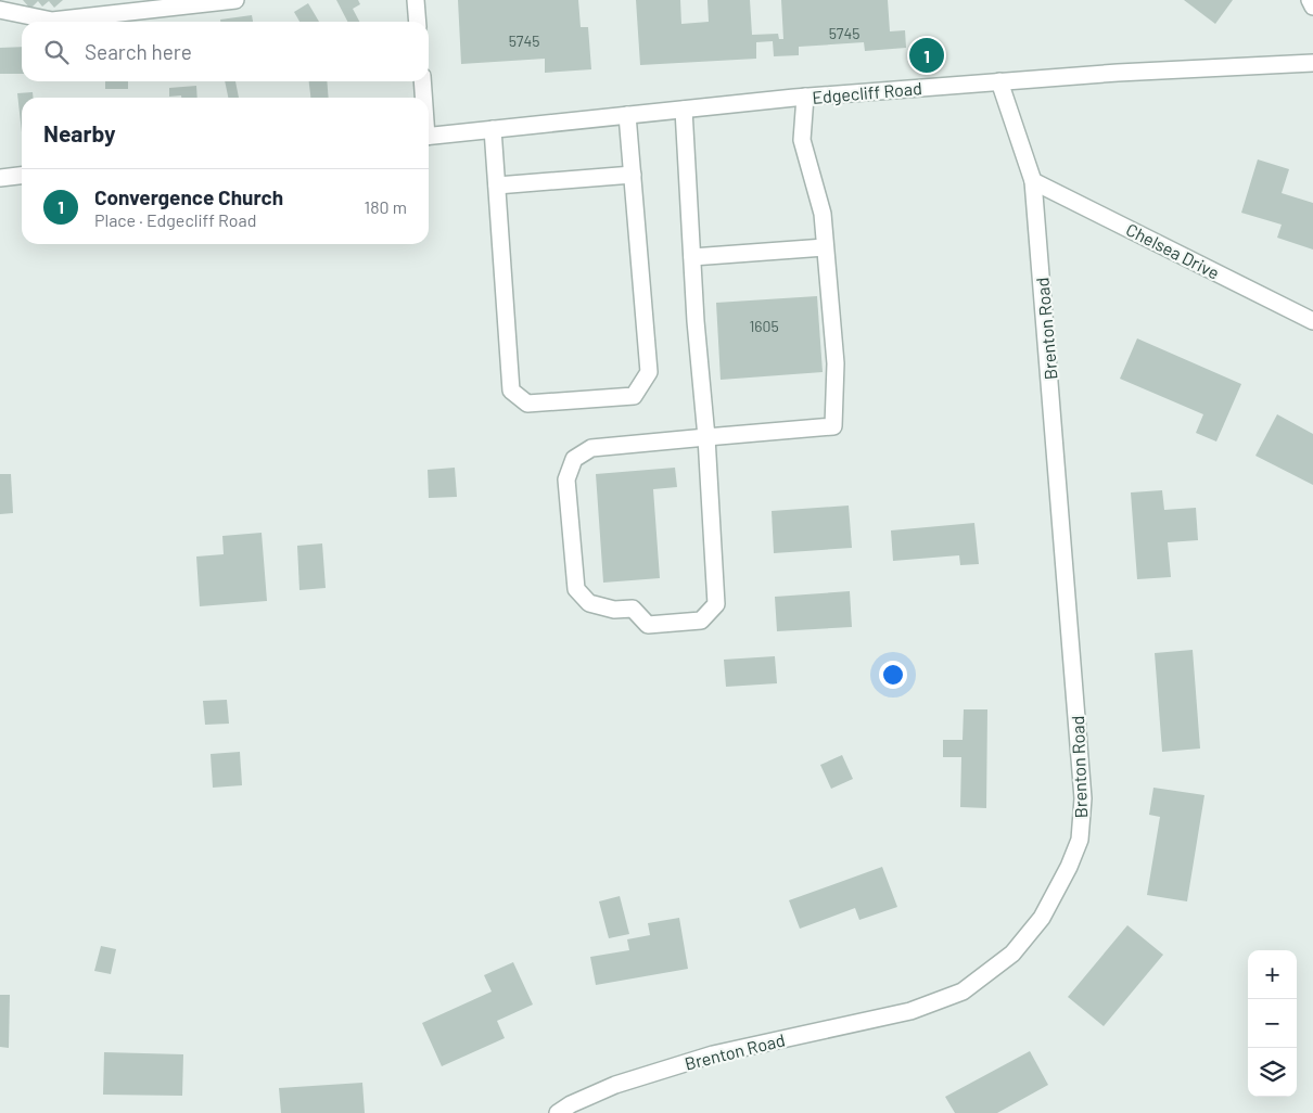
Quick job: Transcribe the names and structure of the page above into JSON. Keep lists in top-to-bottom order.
{
  "streets": {
    "street": ["Edgecliff Road", "Chelsea Drive", "Brenton Road"]
  },
  "crossings": [
    ["Edgecliff Road", "Brenton Road"],
    ["Chelsea Drive", "Brenton Road"]
  ],
  "house_numbers": ["5745", "5745", "1605"],
  "page": {
    "search": "Search here",
    "pins": "1",
    "heading": "Nearby",
    "list": [
      {
        "mark": "1",
        "name": "Convergence Church",
        "note": "Place · Edgecliff Road",
        "value": "180 m"
      }
    ],
    "map_buttons": ["+", "−"]
  }
}
